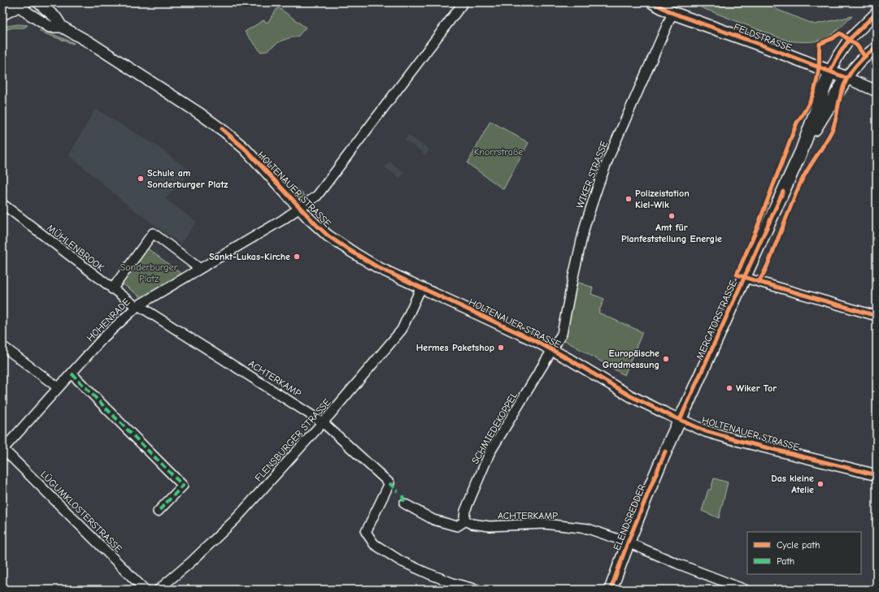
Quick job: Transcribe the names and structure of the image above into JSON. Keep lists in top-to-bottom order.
{
  "streets": {
    "main road": ["FELDSTRASSE", "MERCATORSTRASSE", "ELENDSREDDER"],
    "street": [
      "WIKER STRASSE",
      "HOLTENAUER STRASSE",
      "MÜHLENBROOK",
      "HOHENRADE",
      "ACHTERKAMP",
      "SCHMIEDEKOPPEL",
      "FLENSBURGER STRASSE",
      "LÜGUMKLOSTERSTRASSE"
    ]
  },
  "crossings": [
    ["FELDSTRASSE", "WIKER STRASSE"],
    ["FELDSTRASSE", "MERCATORSTRASSE"],
    ["WIKER STRASSE", "HOLTENAUER STRASSE"],
    ["WIKER STRASSE", "SCHMIEDEKOPPEL"],
    ["HOLTENAUER STRASSE", "HOHENRADE"],
    ["HOLTENAUER STRASSE", "MERCATORSTRASSE"],
    ["HOLTENAUER STRASSE", "SCHMIEDEKOPPEL"],
    ["HOLTENAUER STRASSE", "FLENSBURGER STRASSE"],
    ["HOLTENAUER STRASSE", "ELENDSREDDER"],
    ["MÜHLENBROOK", "HOHENRADE"],
    ["MÜHLENBROOK", "ACHTERKAMP"],
    ["HOHENRADE", "ACHTERKAMP"],
    ["HOHENRADE", "LÜGUMKLOSTERSTRASSE"],
    ["MERCATORSTRASSE", "ELENDSREDDER"],
    ["ACHTERKAMP", "SCHMIEDEKOPPEL"],
    ["ACHTERKAMP", "FLENSBURGER STRASSE"],
    ["ACHTERKAMP", "ELENDSREDDER"]
  ],
  "parks": ["Knorrstraße", "Sonderburger Platz"],
  "places": [
    "Schule am Sonderburger Platz",
    "Polizeistation Kiel-Wik",
    "Amt für Planfeststellung Energie",
    "Sankt-Lukas-Kirche",
    "Hermes Paketshop",
    "Europäische Gradmessung",
    "Wiker Tor",
    "Das kleine Atelie"
  ],
  "legend": ["Cycle path", "Path"]
}
